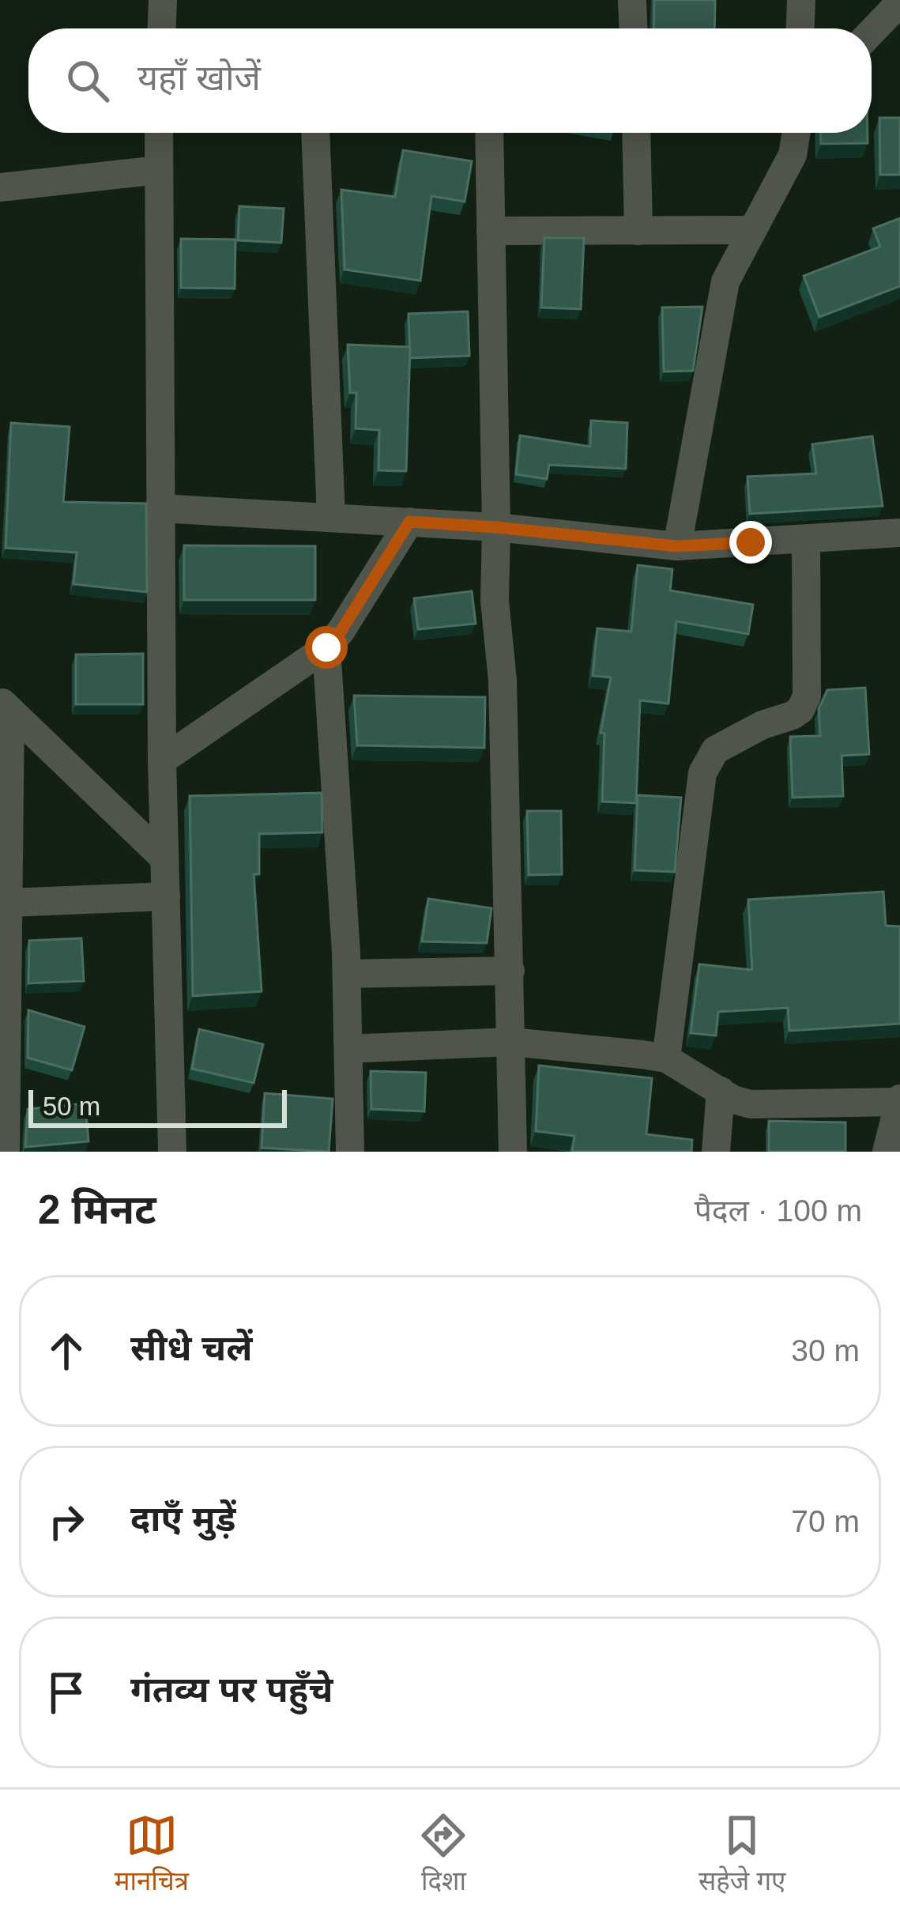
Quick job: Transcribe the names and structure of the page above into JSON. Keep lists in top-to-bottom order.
{
  "scale_bar": "50 m",
  "page": {
    "search": "यहाँ खोजें",
    "scale": "50 m",
    "heading": ["2 मिनट", "पैदल · 100 m"],
    "list": [
      ["सीधे चलें", "30 m"],
      ["दाएँ मुड़ें", "70 m"],
      "गंतव्य पर पहुँचे"
    ],
    "nav": ["मानचित्र", "दिशा", "सहेजे गए"]
  }
}
